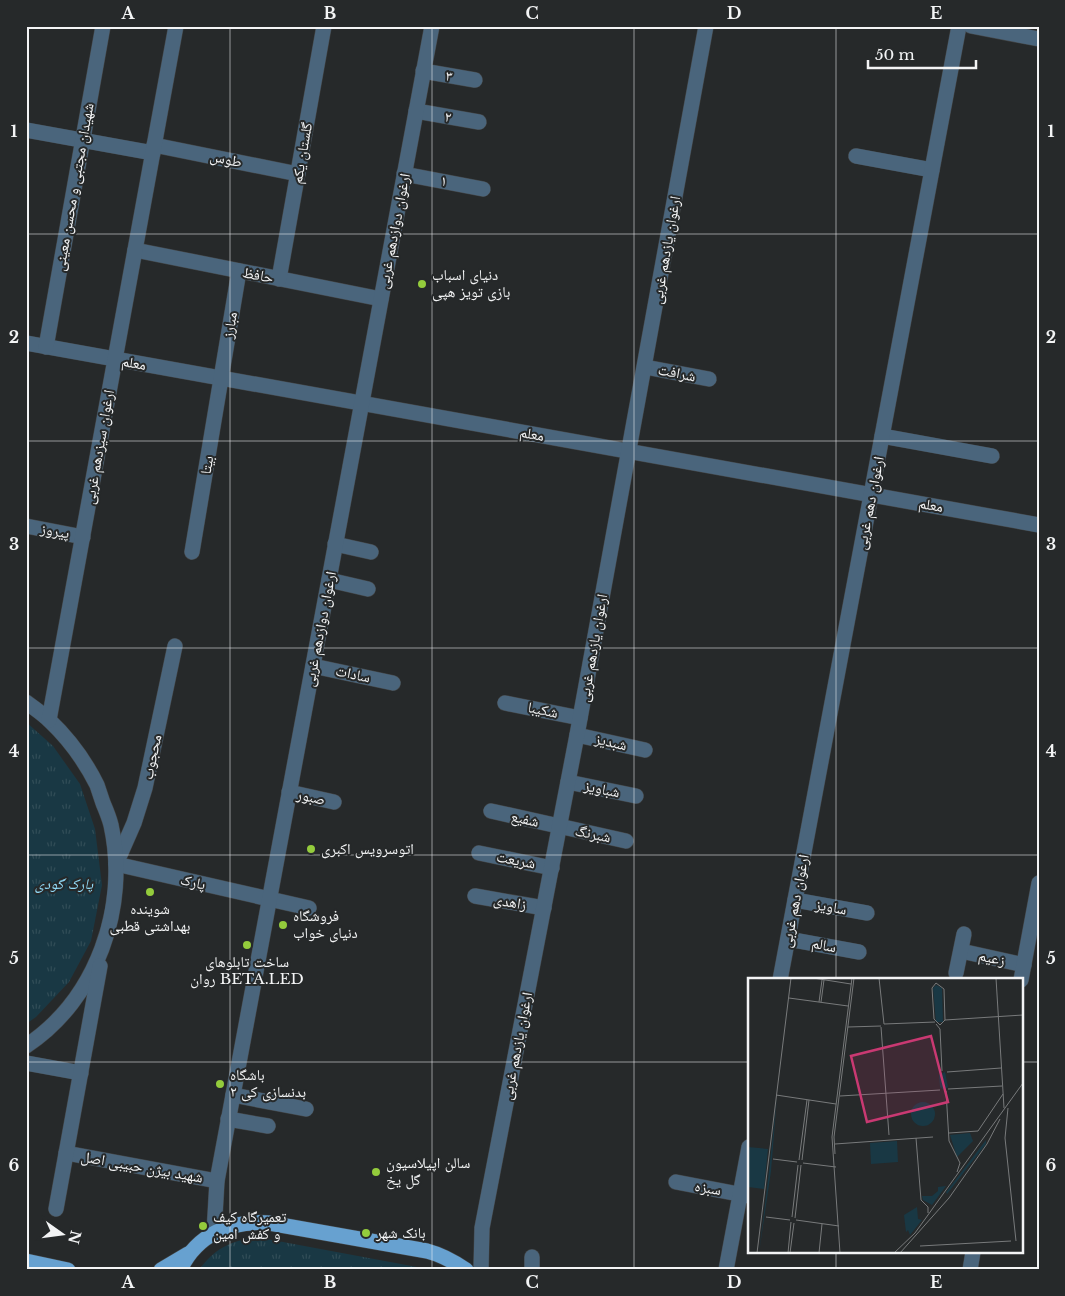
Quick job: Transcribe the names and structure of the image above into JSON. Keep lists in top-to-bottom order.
{
  "streets": {
    "street": [
      "۳",
      "۲",
      "گلستان یکم",
      "طوس",
      "۱",
      "شهیدان مجتبی و محسن معینی",
      "ارغوان دوازدهم غربی",
      "ارغوان یازدهم غربی",
      "حافظ",
      "مبارز",
      "معلم",
      "شرافت",
      "ارغوان سیزدهم غربی",
      "بیتا",
      "ارغوان دهم غربی",
      "پیروز",
      "سادات",
      "شکیبا",
      "شبدیز",
      "محجوب",
      "شباویز",
      "صبور",
      "شفیع",
      "شبرنگ",
      "شریعت",
      "پارک",
      "زاهدی",
      "ساویز",
      "سالم",
      "زعیم",
      "شهید بیژن حبیبی اصل",
      "سبزه"
    ]
  },
  "crossings": [
    ["۳", "ارغوان دوازدهم غربی"],
    ["۲", "ارغوان دوازدهم غربی"],
    ["گلستان یکم", "طوس"],
    ["گلستان یکم", "حافظ"],
    ["طوس", "شهیدان مجتبی و محسن معینی"],
    ["طوس", "ارغوان سیزدهم غربی"],
    ["۱", "ارغوان دوازدهم غربی"],
    ["شهیدان مجتبی و محسن معینی", "معلم"],
    ["ارغوان دوازدهم غربی", "حافظ"],
    ["ارغوان دوازدهم غربی", "معلم"],
    ["ارغوان دوازدهم غربی", "سادات"],
    ["ارغوان دوازدهم غربی", "صبور"],
    ["ارغوان دوازدهم غربی", "پارک"],
    ["ارغوان دوازدهم غربی", "شهید بیژن حبیبی اصل"],
    ["ارغوان یازدهم غربی", "معلم"],
    ["ارغوان یازدهم غربی", "شرافت"],
    ["ارغوان یازدهم غربی", "شکیبا"],
    ["ارغوان یازدهم غربی", "شبدیز"],
    ["ارغوان یازدهم غربی", "شباویز"],
    ["ارغوان یازدهم غربی", "شفیع"],
    ["ارغوان یازدهم غربی", "شبرنگ"],
    ["ارغوان یازدهم غربی", "شریعت"],
    ["ارغوان یازدهم غربی", "زاهدی"],
    ["حافظ", "مبارز"],
    ["حافظ", "ارغوان سیزدهم غربی"],
    ["مبارز", "معلم"],
    ["مبارز", "بیتا"],
    ["معلم", "ارغوان سیزدهم غربی"],
    ["معلم", "بیتا"],
    ["معلم", "ارغوان دهم غربی"],
    ["ارغوان سیزدهم غربی", "پیروز"],
    ["ارغوان دهم غربی", "ساویز"],
    ["ارغوان دهم غربی", "سالم"],
    ["محجوب", "پارک"],
    ["شفیع", "شبرنگ"]
  ],
  "parks": ["پارک گودی"],
  "places": [
    "دنیای اسباب بازی تویز هپی",
    "اتوسرویس اکبری",
    "شوینده بهداشتی قطبی",
    "فروشگاه دنیای خواب",
    "ساخت تابلوهای روان BETA.LED",
    "باشگاه بدنسازی کی ۲",
    "سالن اپیلاسیون گل یخ",
    "تعمیرگاه کیف و کفش امین",
    "بانک شهر"
  ],
  "scale_bar": "50 m",
  "north": "right",
  "grid": {
    "columns": [
      "A",
      "B",
      "C",
      "D",
      "E"
    ],
    "rows": [
      "1",
      "2",
      "3",
      "4",
      "5",
      "6"
    ]
  }
}
